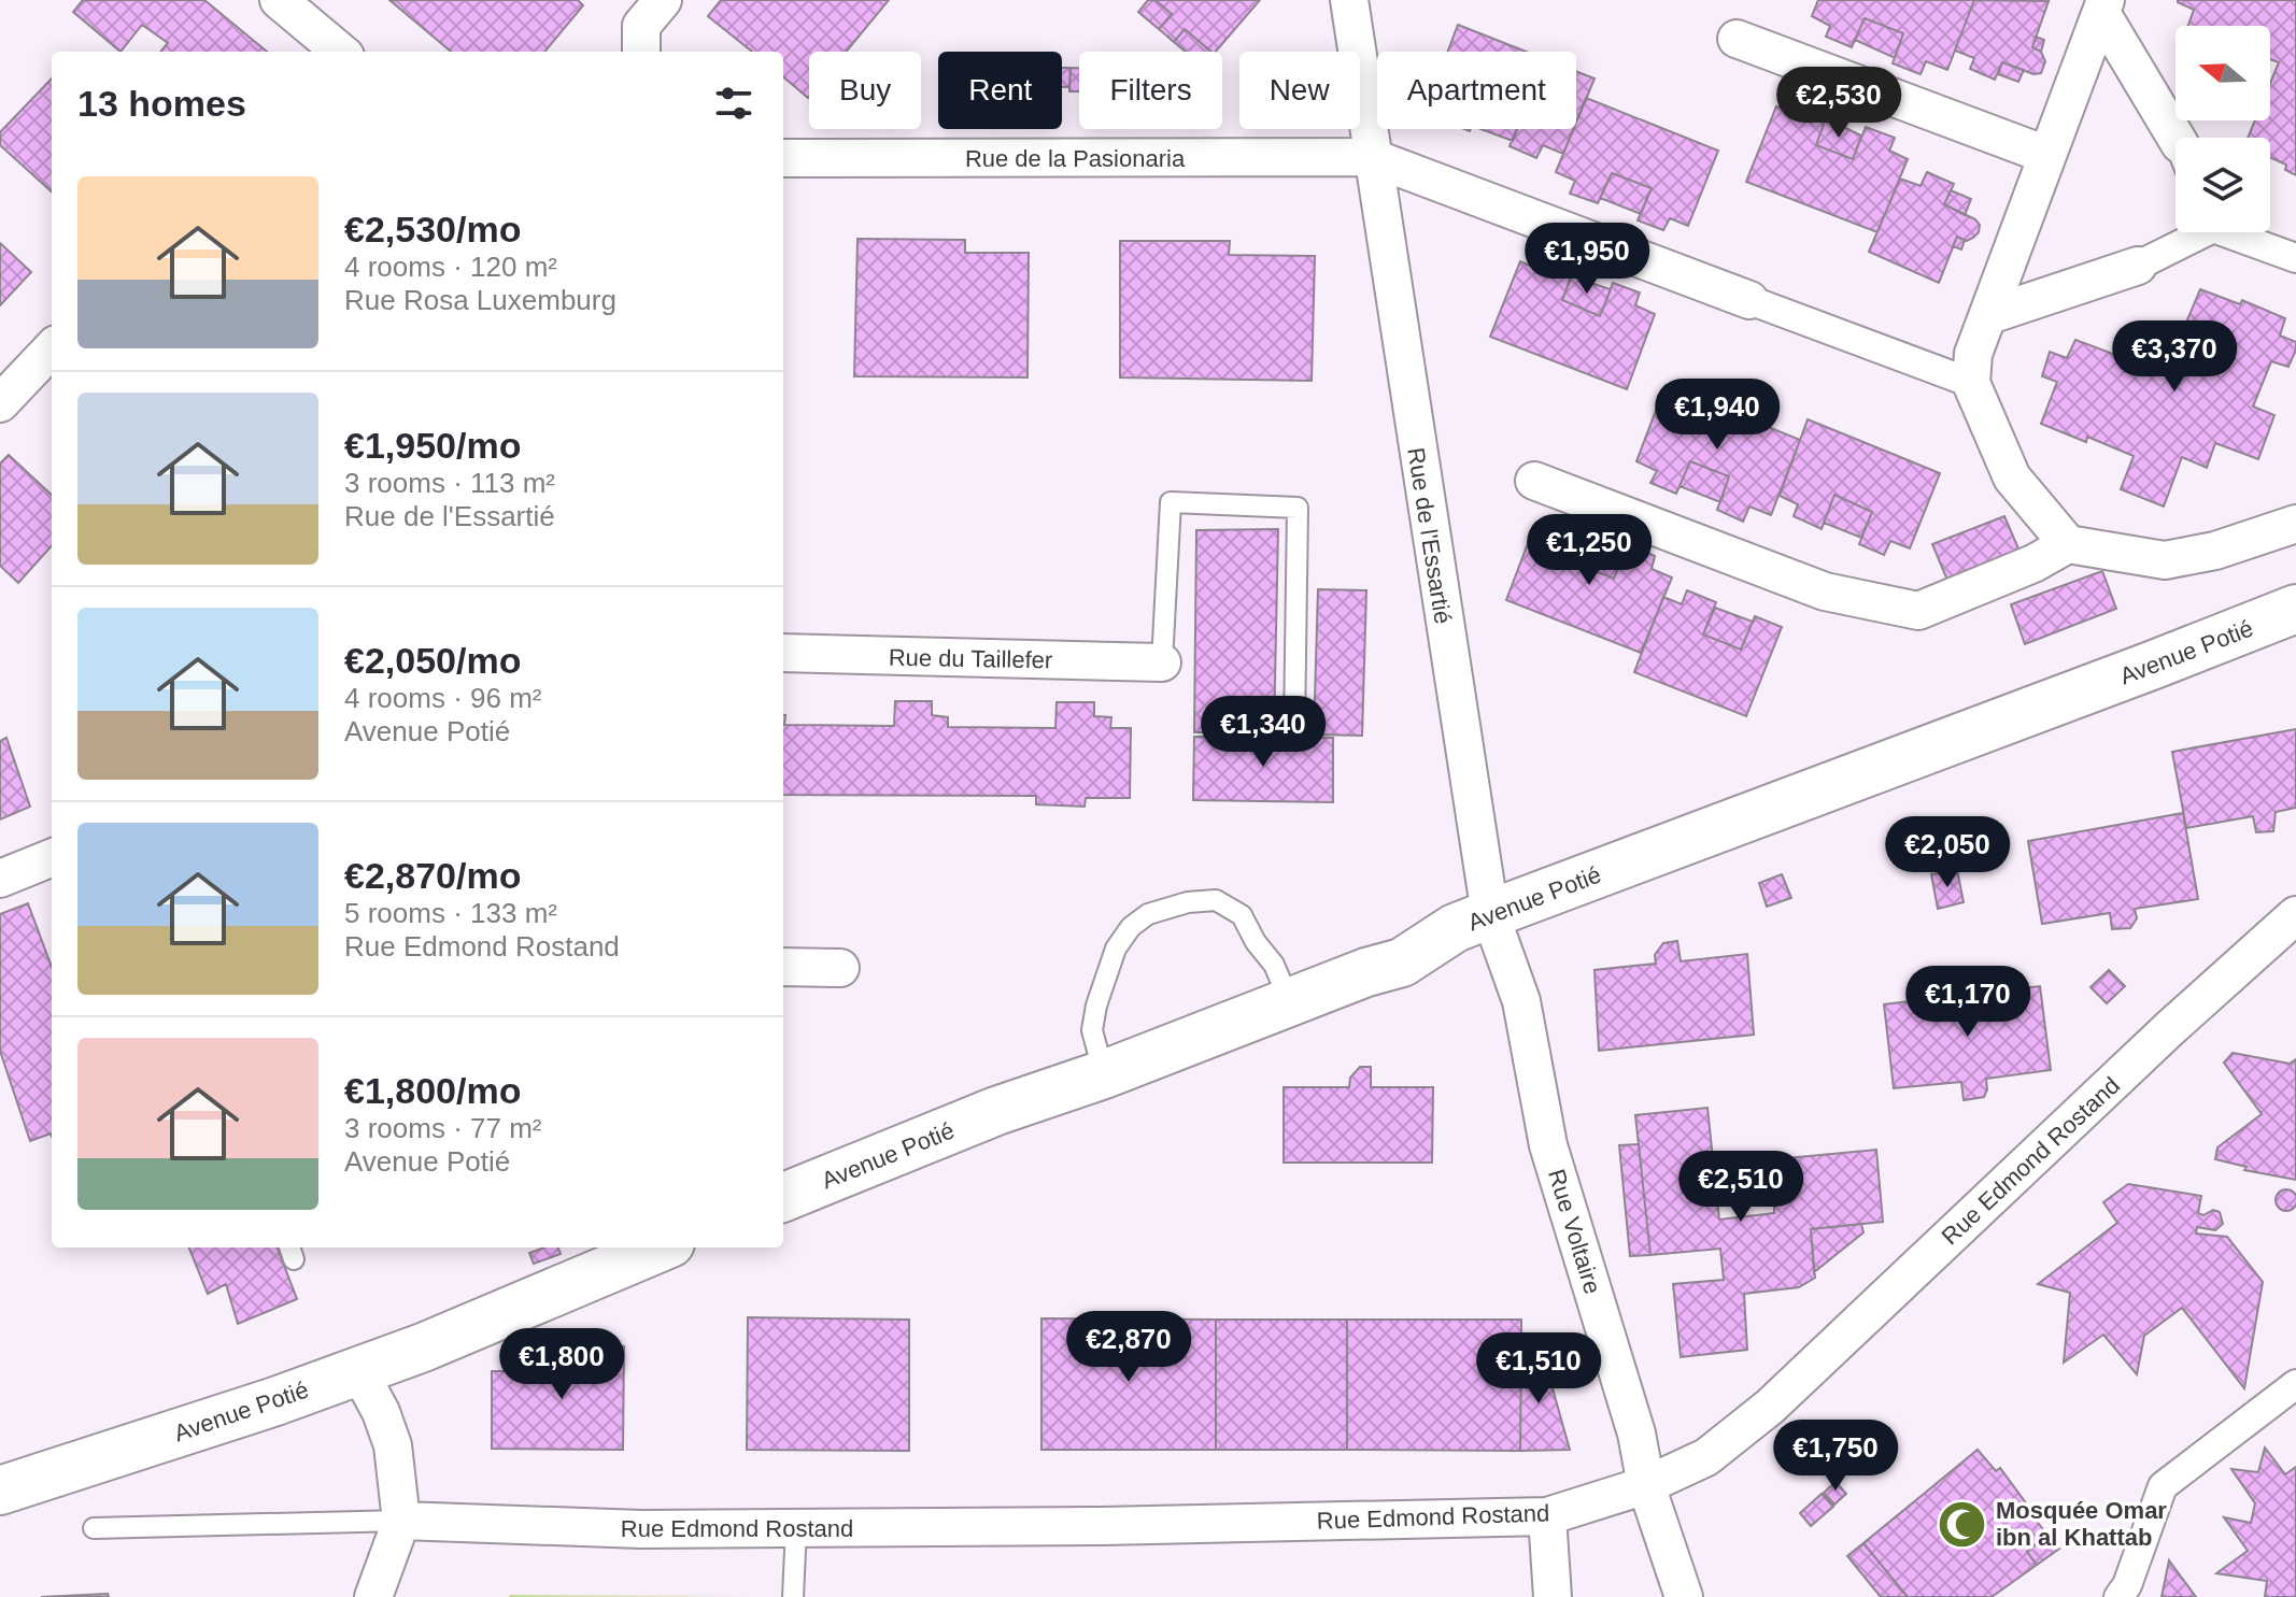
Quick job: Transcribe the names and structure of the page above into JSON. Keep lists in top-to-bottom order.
{
  "streets": {
    "street": [
      "Rue de la Pasionaria",
      "Rue de l'Essartié",
      "Avenue Potié",
      "Rue du Taillefer",
      "Rue Edmond Rostand",
      "Rue Voltaire"
    ]
  },
  "crossings": [
    ["Rue de la Pasionaria", "Rue de l'Essartié"],
    ["Rue de l'Essartié", "Avenue Potié"],
    ["Rue de l'Essartié", "Rue Voltaire"],
    ["Avenue Potié", "Rue Voltaire"],
    ["Rue Edmond Rostand", "Rue Voltaire"]
  ],
  "places": {
    "mosque": ["Mosquée Omar ibn al Khattab"]
  },
  "north": "left",
  "page": {
    "chip": [
      "Buy",
      "Rent",
      "Filters",
      "New",
      "Apartment"
    ],
    "heading": "13 homes",
    "price": [
      "€2,530",
      "€1,950",
      "€3,370",
      "€1,940",
      "€1,250",
      "€1,340",
      "€2,050",
      "€1,170",
      "€2,510",
      "€2,870",
      "€1,800",
      "€1,510",
      "€1,750"
    ],
    "list": [
      {
        "name": "€2,530/mo",
        "note": "4 rooms · 120 m² · Rue Rosa Luxemburg"
      },
      {
        "name": "€1,950/mo",
        "note": "3 rooms · 113 m² · Rue de l'Essartié"
      },
      {
        "name": "€2,050/mo",
        "note": "4 rooms · 96 m² · Avenue Potié"
      },
      {
        "name": "€2,870/mo",
        "note": "5 rooms · 133 m² · Rue Edmond Rostand"
      },
      {
        "name": "€1,800/mo",
        "note": "3 rooms · 77 m² · Avenue Potié"
      }
    ]
  }
}
